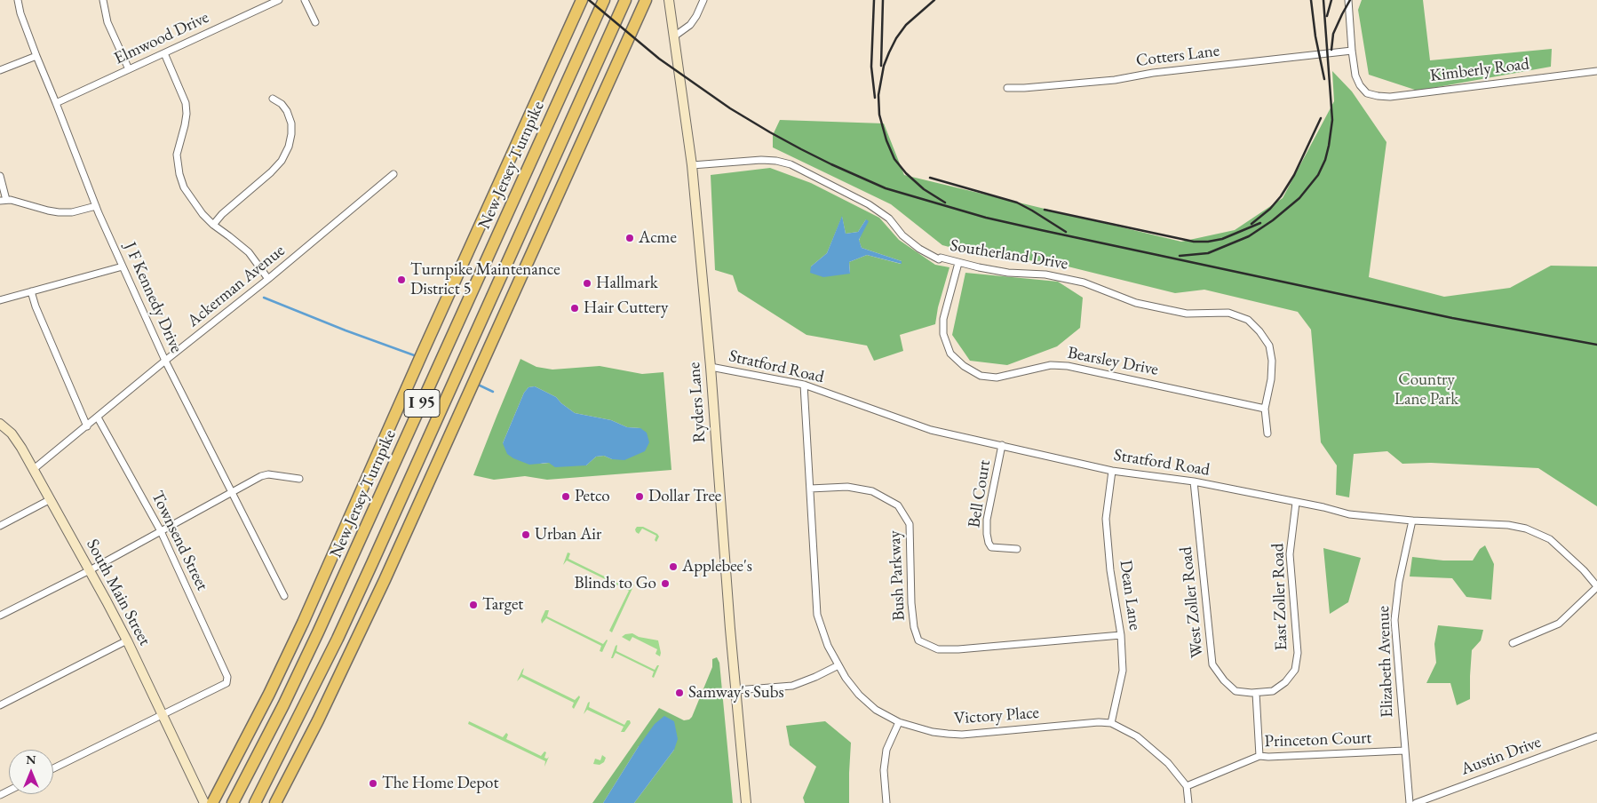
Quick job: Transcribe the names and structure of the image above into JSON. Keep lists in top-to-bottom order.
{
  "streets": {
    "highway": ["New Jersey Turnpike", "I 95"],
    "main road": ["Ryders Lane", "South Main Street"],
    "street": [
      "Elmwood Drive",
      "Cotters Lane",
      "Kimberly Road",
      "Southerland Drive",
      "Ackerman Avenue",
      "J F Kennedy Drive",
      "Bearsley Drive",
      "Stratford Road",
      "Bell Court",
      "Townsend Street",
      "Bush Parkway",
      "Dean Lane",
      "East Zoller Road",
      "West Zoller Road",
      "Elizabeth Avenue",
      "Victory Place",
      "Princeton Court",
      "Austin Drive"
    ]
  },
  "crossings": [
    ["Elmwood Drive", "J F Kennedy Drive"],
    ["Cotters Lane", "Kimberly Road"],
    ["Southerland Drive", "Bearsley Drive"],
    ["Southerland Drive", "Ryders Lane"],
    ["Ackerman Avenue", "J F Kennedy Drive"],
    ["Ackerman Avenue", "Townsend Street"],
    ["Ackerman Avenue", "South Main Street"],
    ["Stratford Road", "Ryders Lane"],
    ["Stratford Road", "Bell Court"],
    ["Stratford Road", "Dean Lane"],
    ["Stratford Road", "East Zoller Road"],
    ["Stratford Road", "West Zoller Road"],
    ["Stratford Road", "Elizabeth Avenue"],
    ["Stratford Road", "Victory Place"],
    ["Townsend Street", "South Main Street"],
    ["Bush Parkway", "Dean Lane"],
    ["Bush Parkway", "Victory Place"],
    ["Dean Lane", "Victory Place"],
    ["East Zoller Road", "West Zoller Road"],
    ["Elizabeth Avenue", "Princeton Court"],
    ["Victory Place", "Princeton Court"]
  ],
  "parks": ["Country Lane Park"],
  "places": [
    "Acme",
    "Turnpike Maintenance District 5",
    "Hallmark",
    "Hair Cuttery",
    "Petco",
    "Dollar Tree",
    "Urban Air",
    "Applebee's",
    "Blinds to Go",
    "Target",
    "Samway's Subs",
    "The Home Depot"
  ],
  "north": "top"
}
